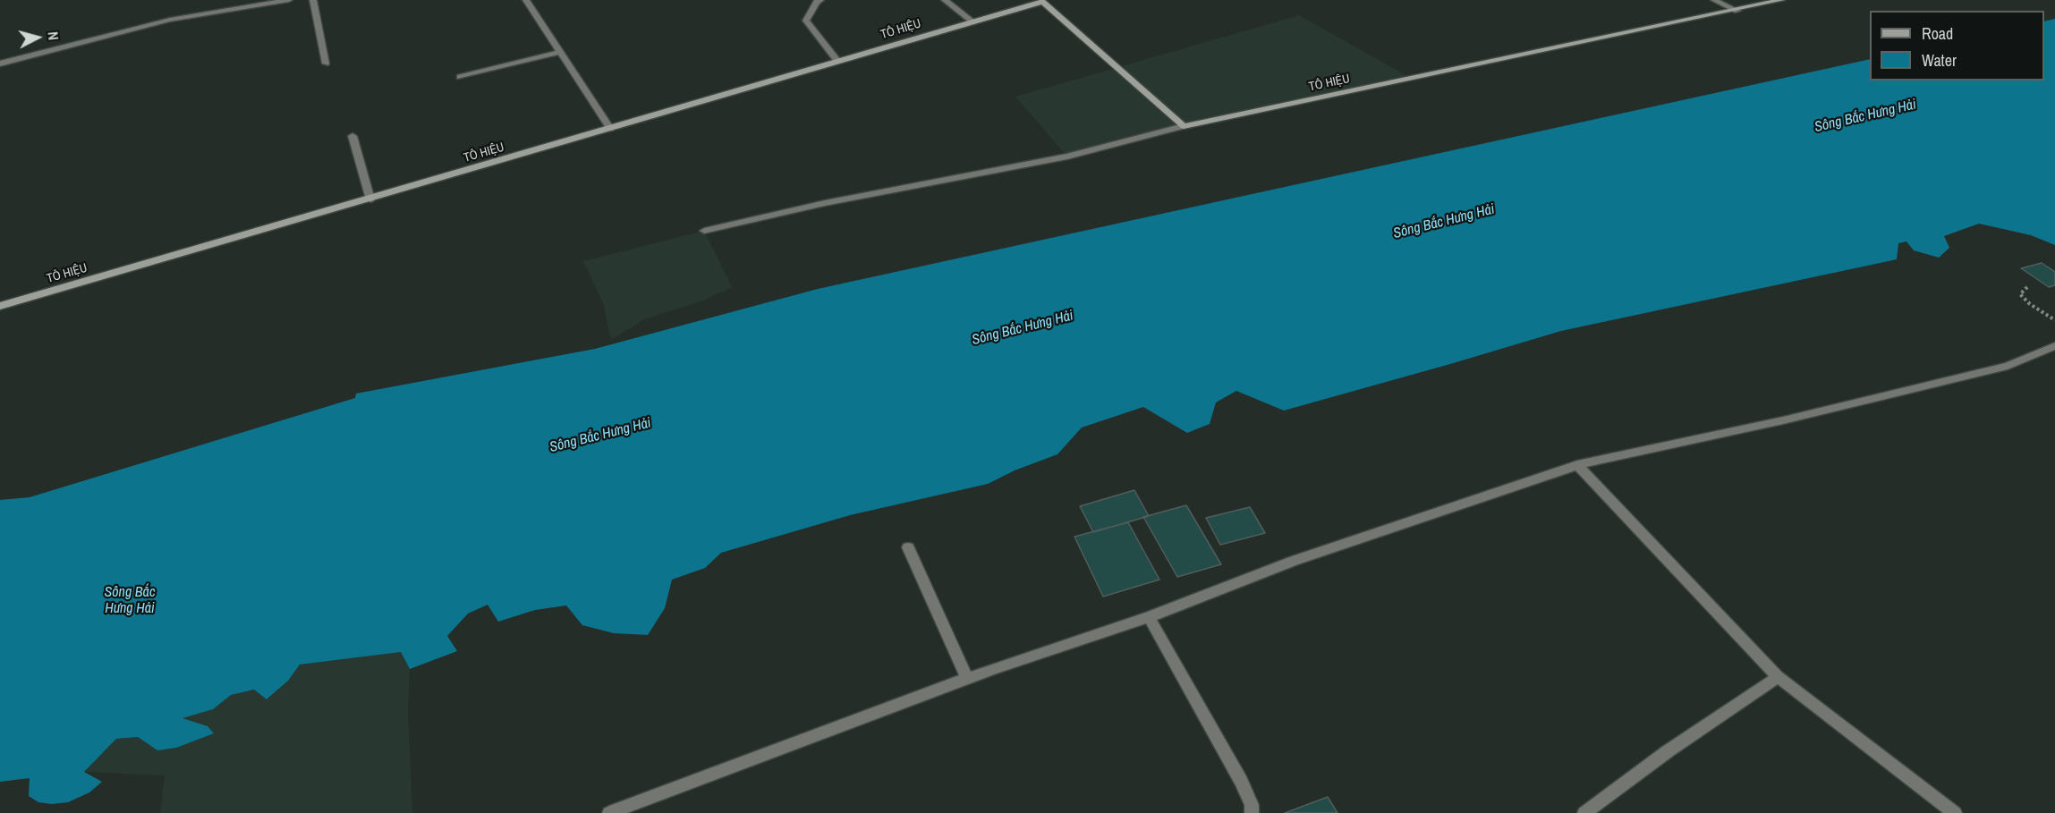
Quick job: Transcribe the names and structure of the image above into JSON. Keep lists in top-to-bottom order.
{
  "streets": {
    "main road": ["TÔ HIỆU"]
  },
  "water": ["Sông Bắc Hưng Hải"],
  "legend": ["Road", "Water"],
  "north": "right"
}
